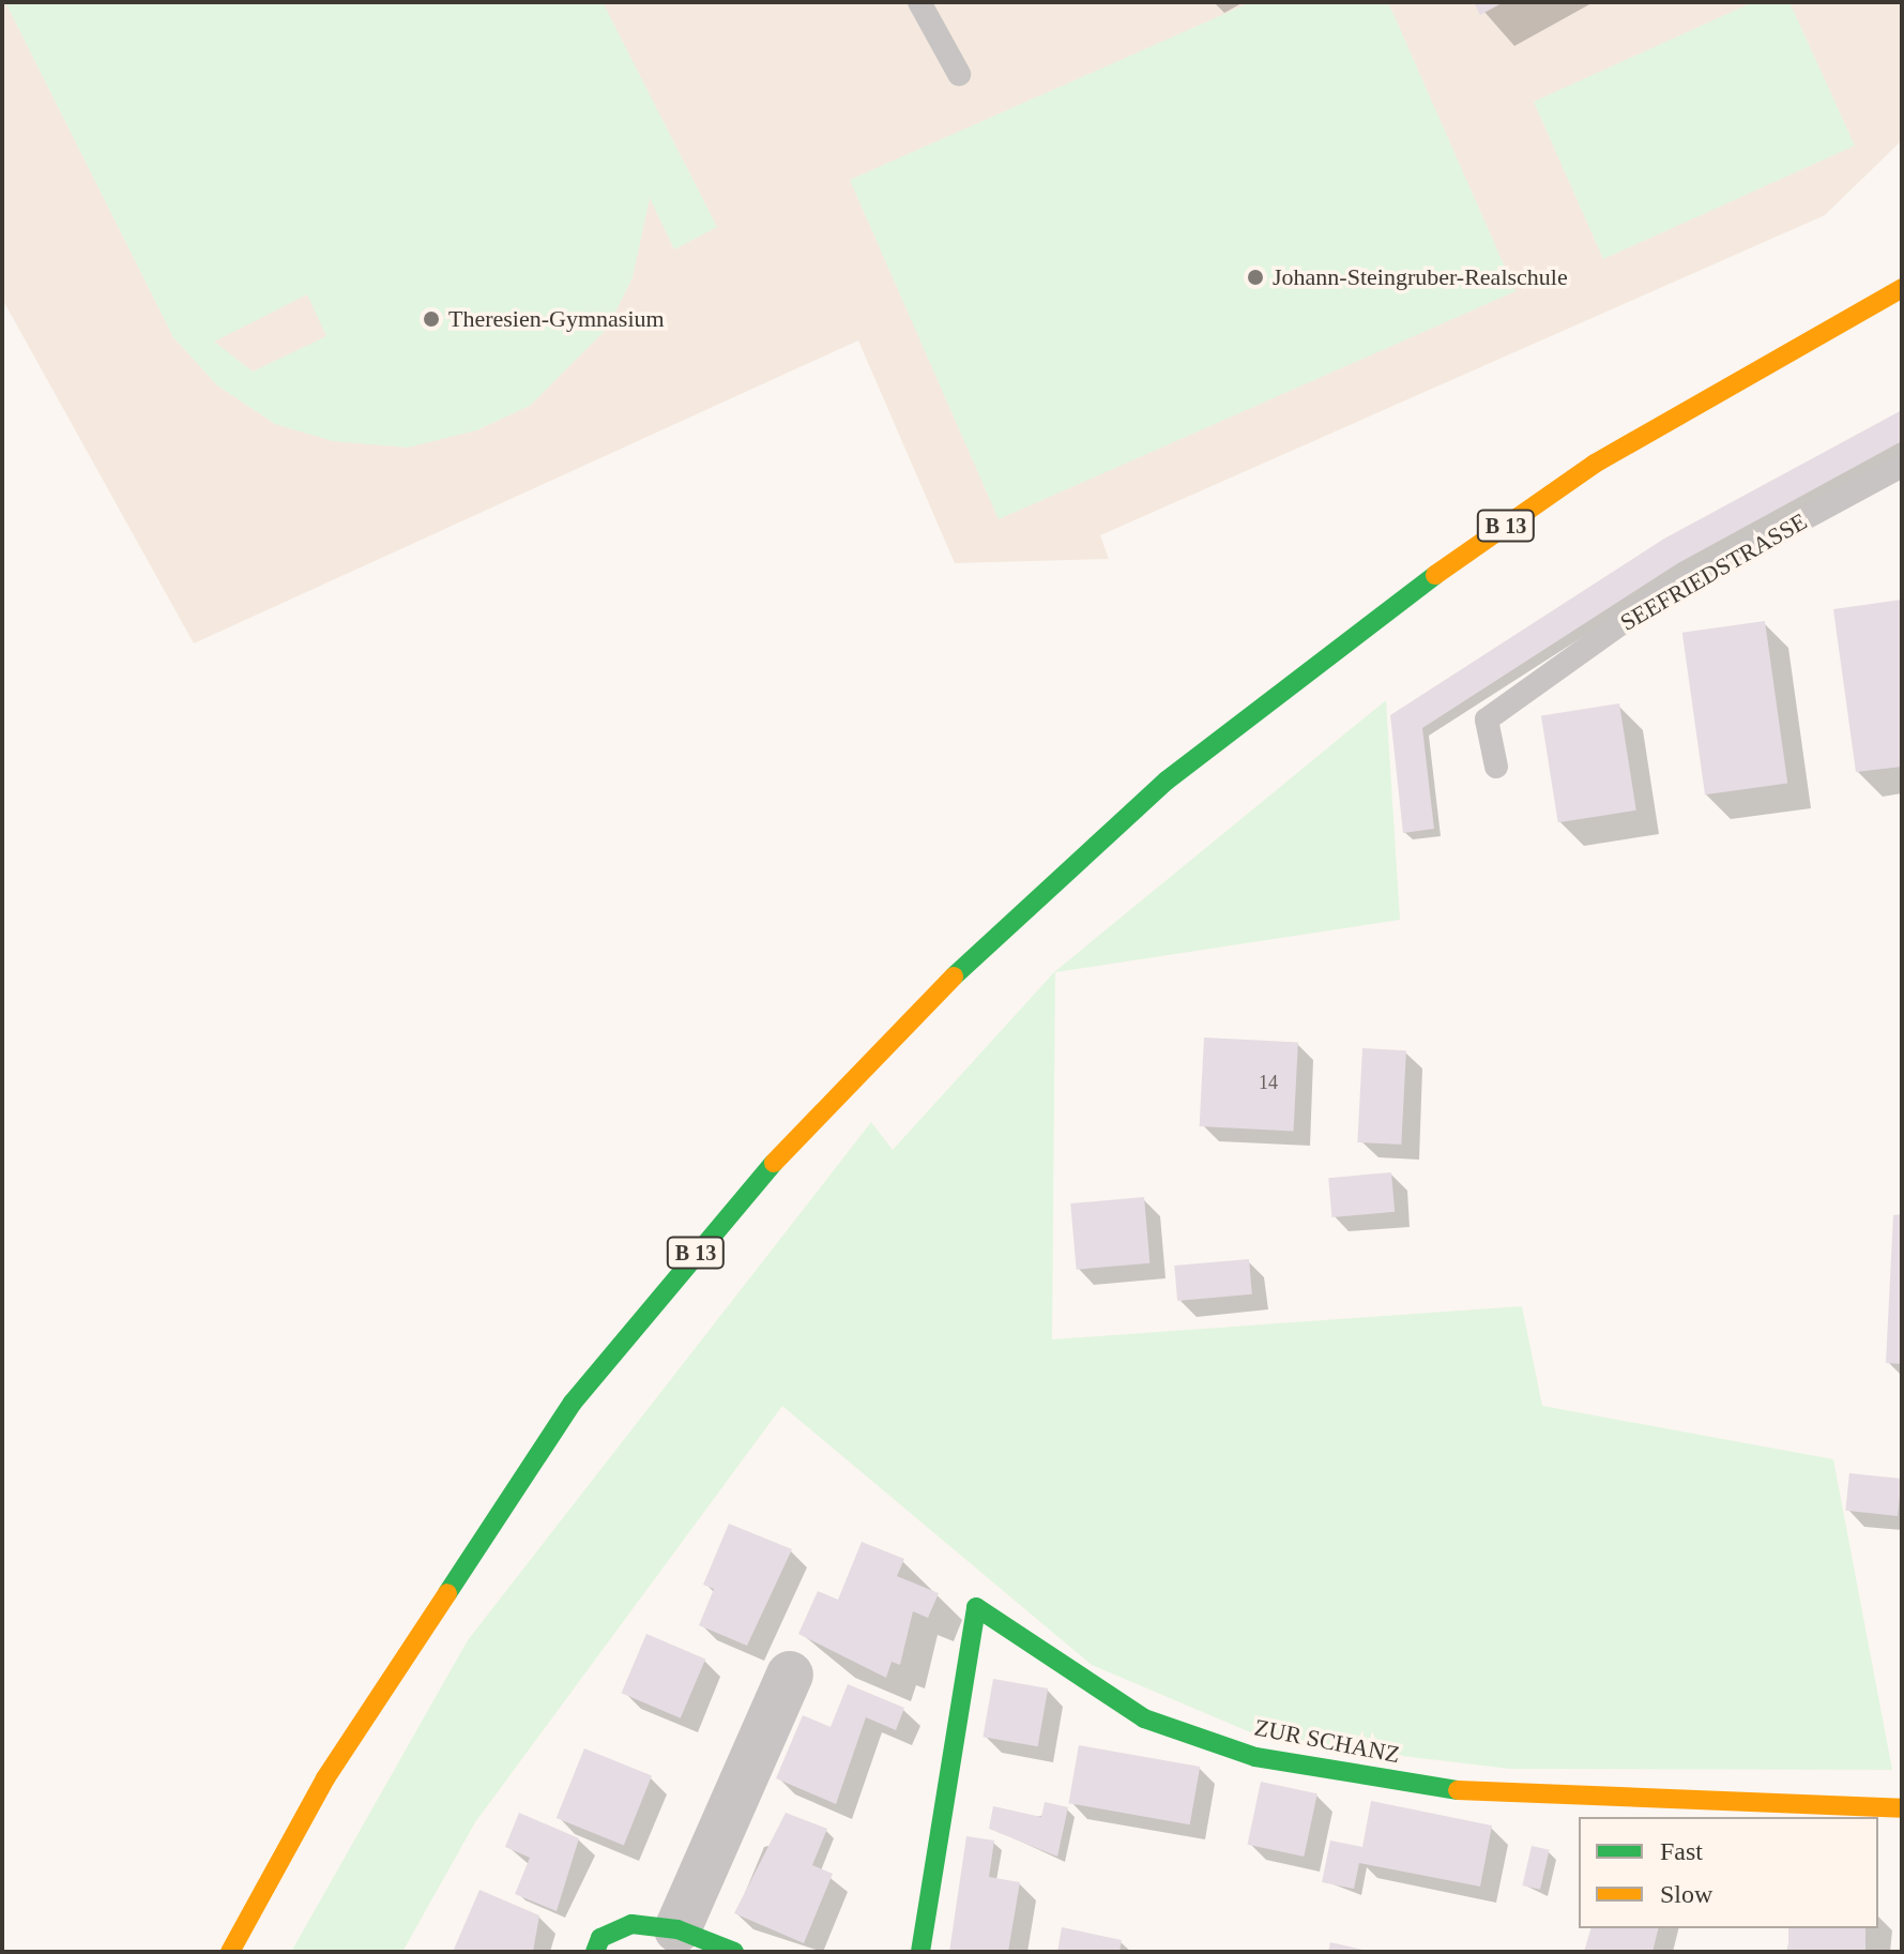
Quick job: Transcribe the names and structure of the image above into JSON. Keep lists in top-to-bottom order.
{
  "streets": {
    "main road": ["B 13", "ZUR SCHANZ"],
    "lane": ["SEEFRIEDSTRASSE"]
  },
  "places": ["Johann-Steingruber-Realschule", "Theresien-Gymnasium"],
  "house_numbers": ["14"],
  "legend": ["Fast", "Slow"]
}
